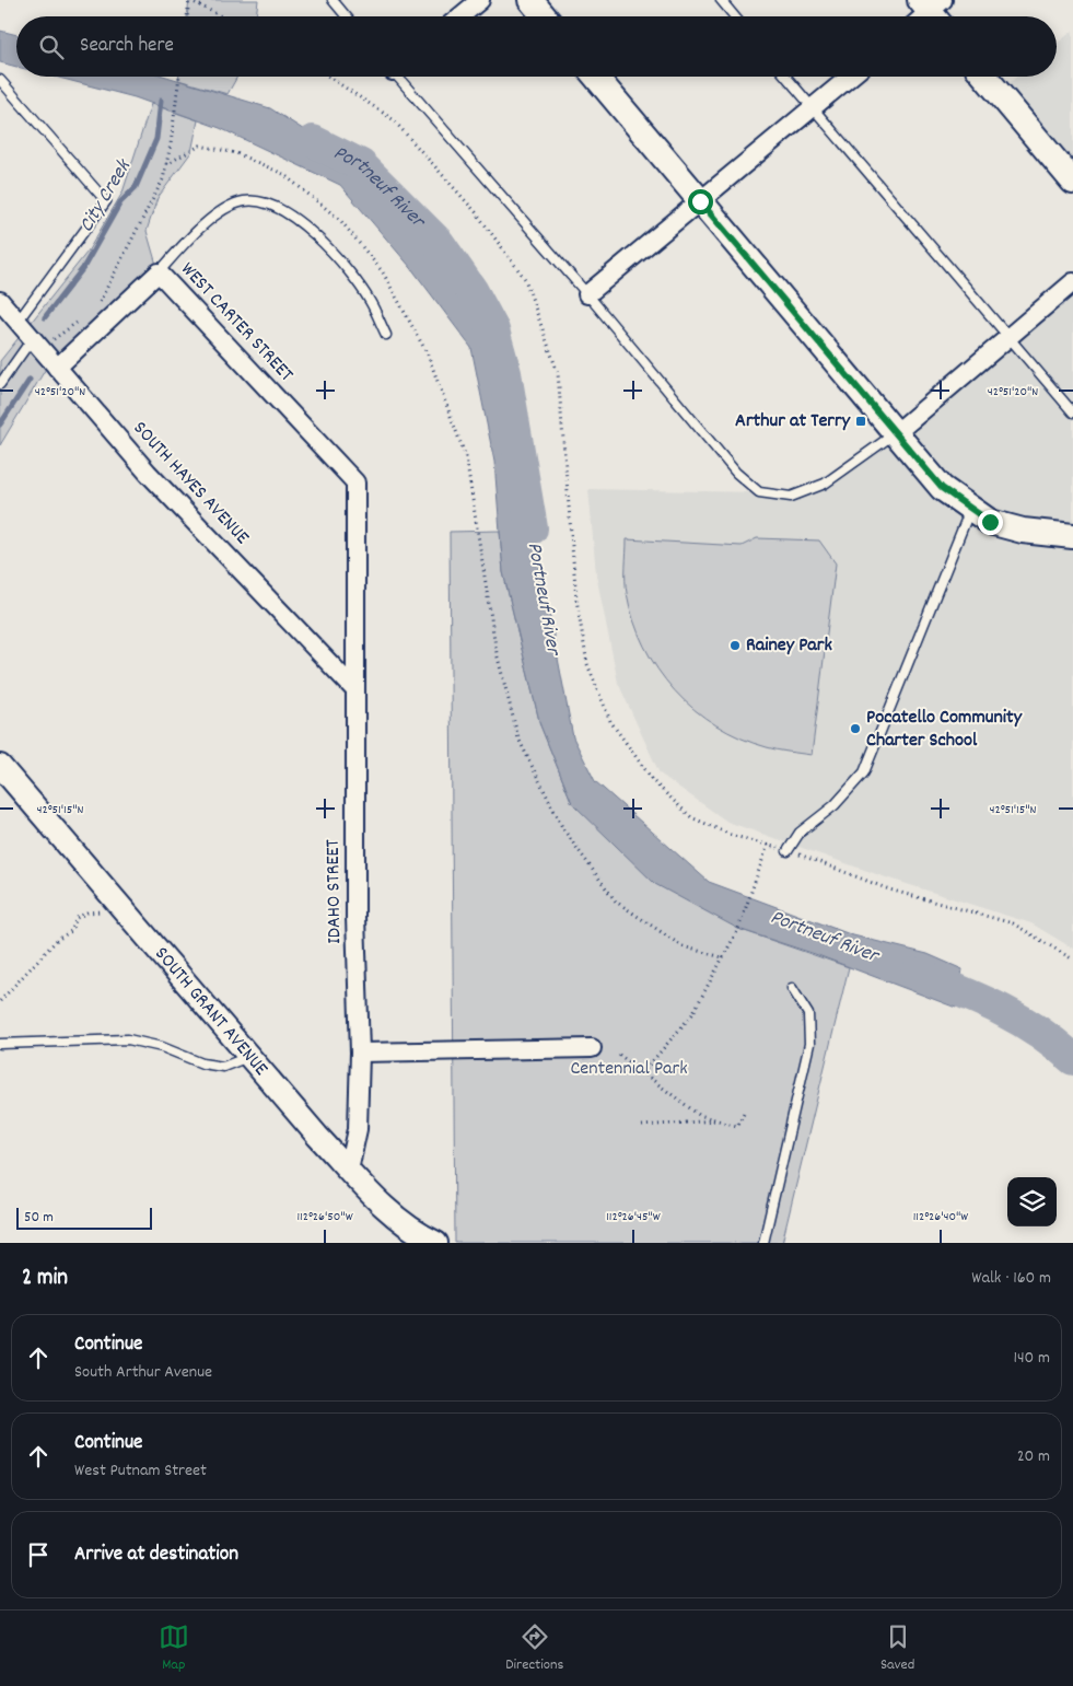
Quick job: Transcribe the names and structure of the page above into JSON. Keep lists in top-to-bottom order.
{
  "streets": {
    "street": [
      "WEST CARTER STREET",
      "SOUTH HAYES AVENUE",
      "IDAHO STREET",
      "SOUTH GRANT AVENUE"
    ]
  },
  "crossings": [
    ["WEST CARTER STREET", "SOUTH HAYES AVENUE"],
    ["WEST CARTER STREET", "IDAHO STREET"],
    ["SOUTH HAYES AVENUE", "IDAHO STREET"],
    ["IDAHO STREET", "SOUTH GRANT AVENUE"]
  ],
  "water": ["Portneuf River", "City Creek"],
  "parks": ["Centennial Park"],
  "places": {
    "transit": ["Arthur at Terry"],
    "other": ["Rainey Park", "Pocatello Community Charter School"]
  },
  "scale_bar": "50 m",
  "page": {
    "search": "Search here",
    "scale": "50 m",
    "heading": ["2 min", "Walk · 160 m"],
    "list": [
      ["Continue", "South Arthur Avenue", "140 m"],
      ["Continue", "West Putnam Street", "20 m"],
      "Arrive at destination"
    ],
    "nav": ["Map", "Directions", "Saved"]
  },
  "coordinates": [
    "42°51'20\"N",
    "42°51'15\"N",
    "112°26'50\"W",
    "112°26'45\"W",
    "112°26'40\"W"
  ]
}
